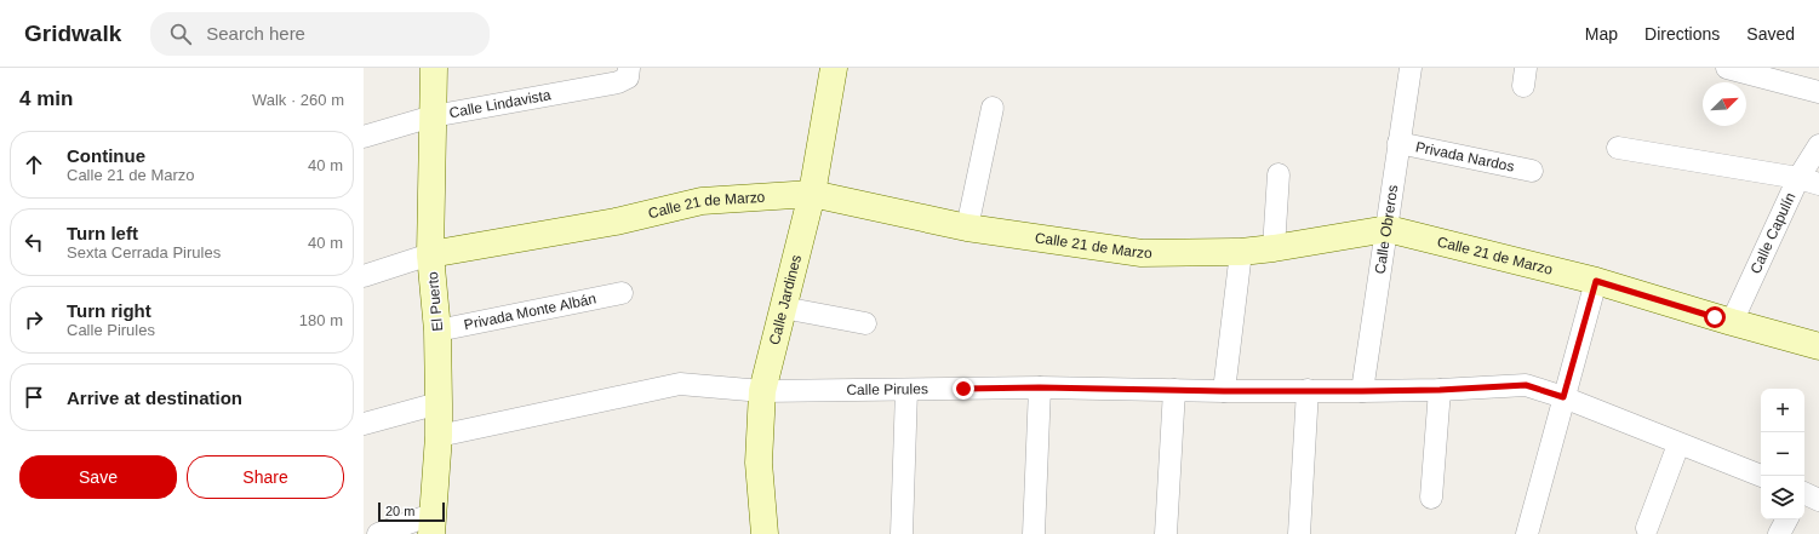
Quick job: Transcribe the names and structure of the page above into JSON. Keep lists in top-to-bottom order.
{
  "streets": {
    "street": [
      "Calle Lindavista",
      "Privada Nardos",
      "Calle 21 de Marzo",
      "Calle Obreros",
      "Calle Capulín",
      "Calle Jardines",
      "El Puerto",
      "Privada Monte Albán",
      "Calle Pirules"
    ]
  },
  "crossings": [
    ["Calle Lindavista", "El Puerto"],
    ["Privada Nardos", "Calle Obreros"],
    ["Calle 21 de Marzo", "Calle Obreros"],
    ["Calle 21 de Marzo", "Calle Capulín"],
    ["Calle 21 de Marzo", "Calle Jardines"],
    ["Calle 21 de Marzo", "El Puerto"],
    ["Calle Obreros", "Calle Pirules"],
    ["Calle Jardines", "Calle Pirules"],
    ["El Puerto", "Privada Monte Albán"],
    ["El Puerto", "Calle Pirules"]
  ],
  "scale_bar": "20 m",
  "north": "top right",
  "page": {
    "header": "Gridwalk",
    "search": "Search here",
    "nav": ["Map", "Directions", "Saved"],
    "heading": ["4 min", "Walk · 260 m"],
    "list": [
      ["Continue", "Calle 21 de Marzo", "40 m"],
      ["Turn left", "Sexta Cerrada Pirules", "40 m"],
      ["Turn right", "Calle Pirules", "180 m"],
      "Arrive at destination"
    ],
    "map_buttons": ["+", "−"],
    "buttons": ["Save", "Share"],
    "scale": "20 m"
  }
}
